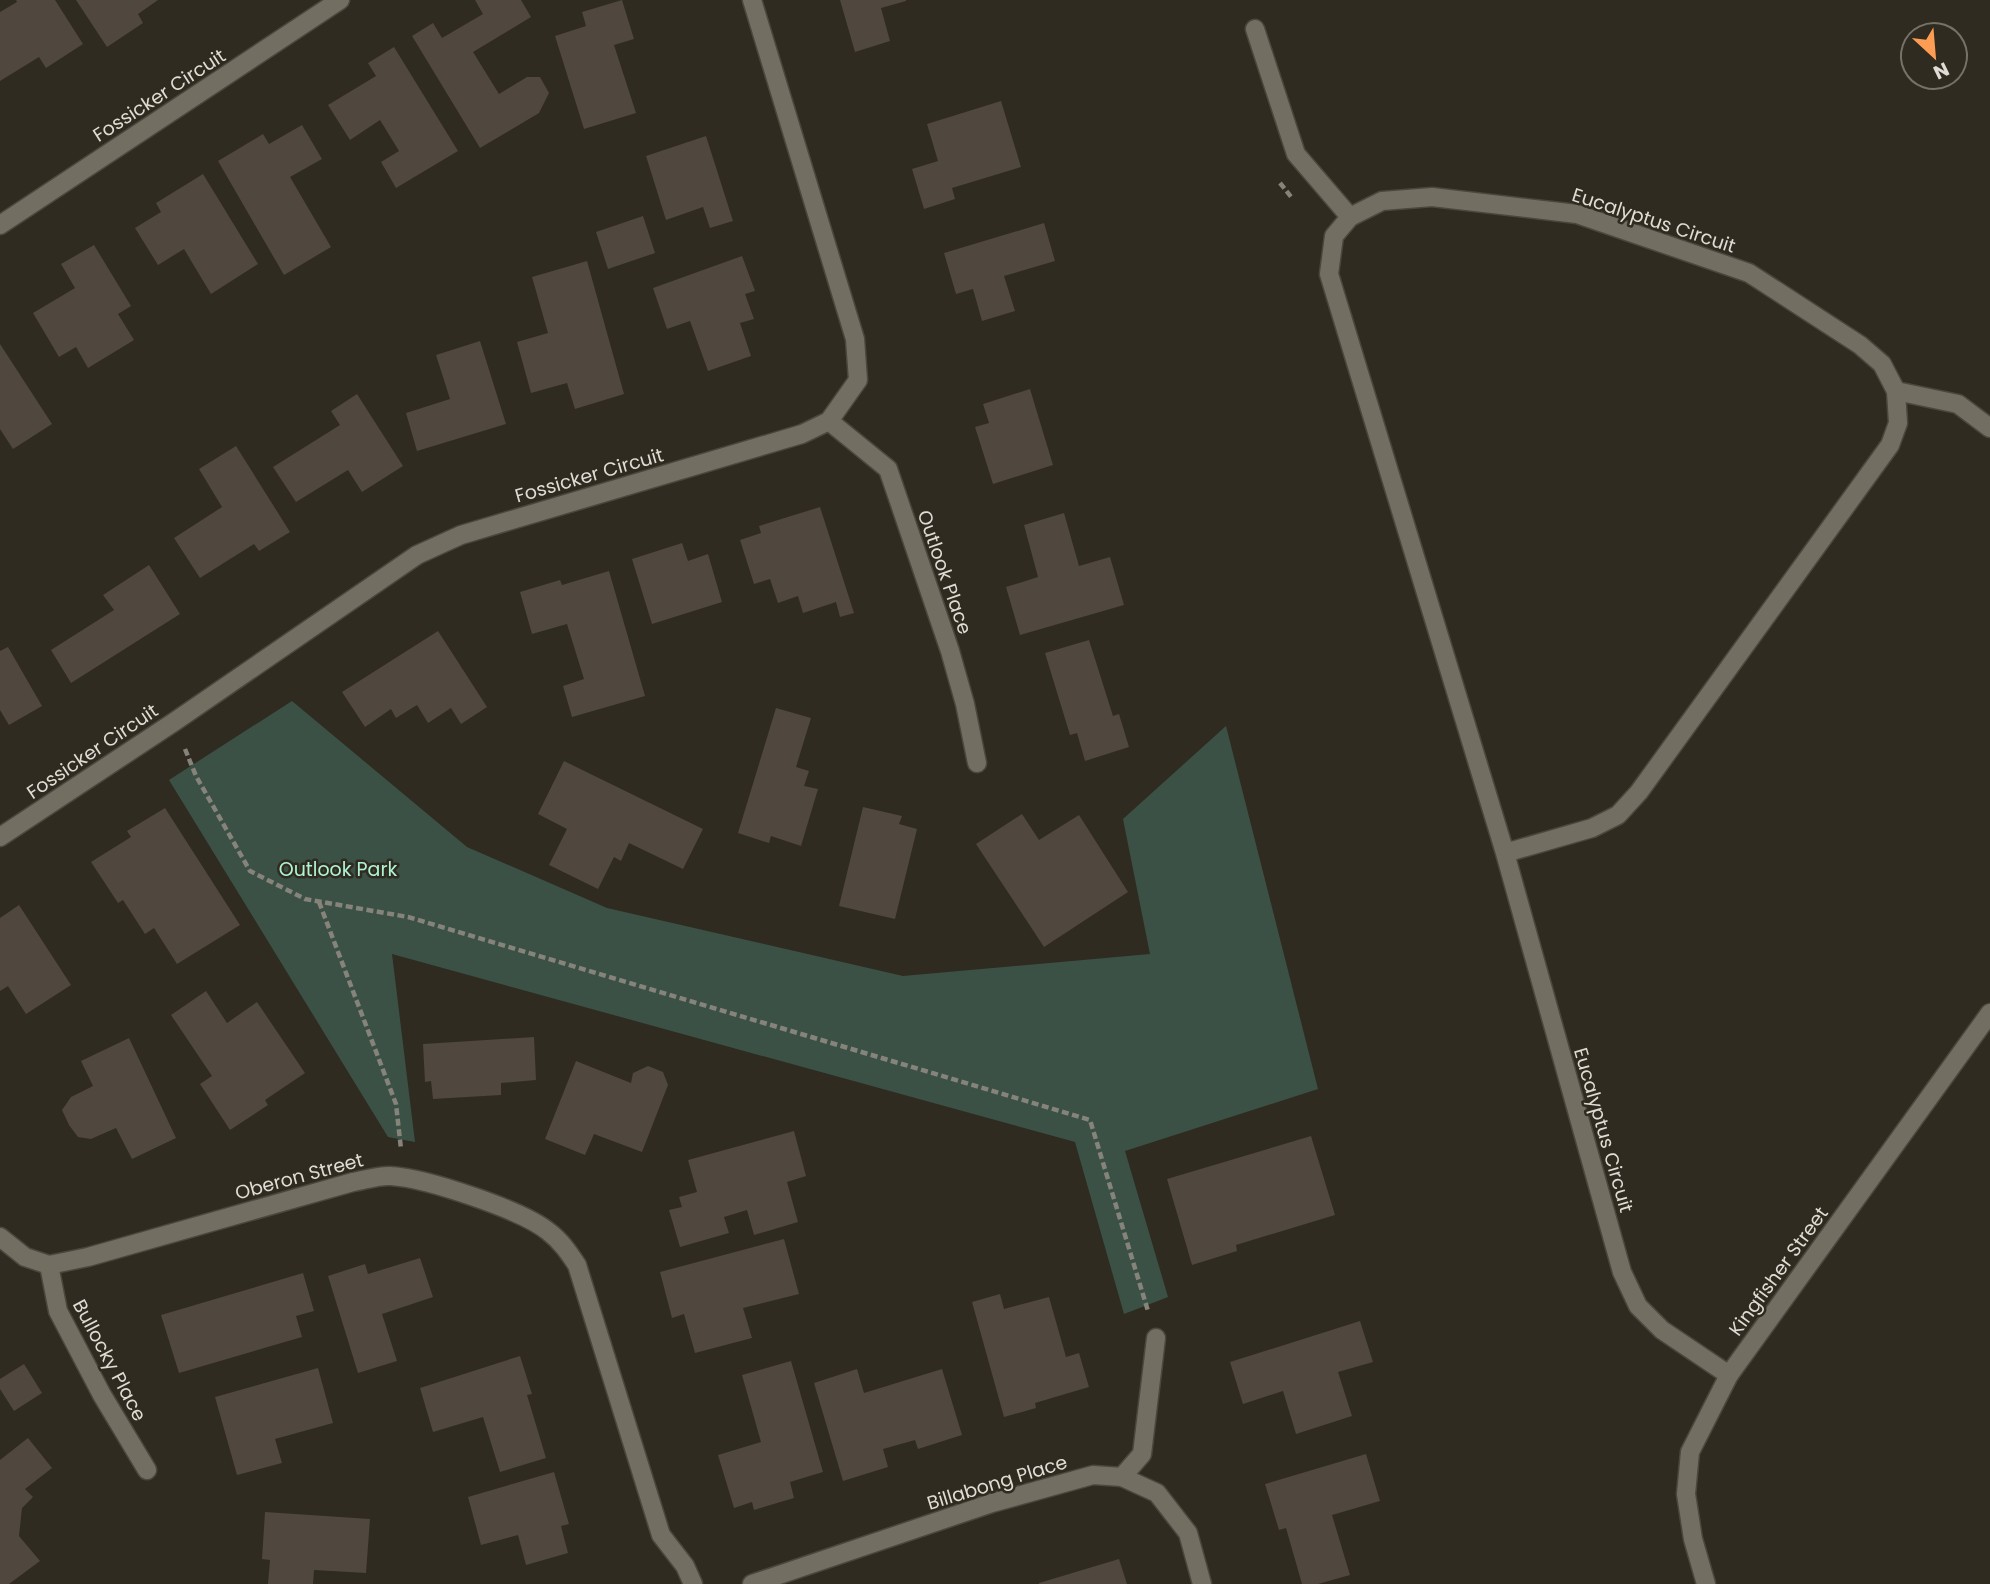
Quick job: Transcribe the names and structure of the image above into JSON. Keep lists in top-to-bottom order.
{
  "streets": {
    "street": [
      "Fossicker Circuit",
      "Eucalyptus Circuit",
      "Outlook Place",
      "Oberon Street",
      "Kingfisher Street",
      "Bullocky Place",
      "Billabong Place"
    ]
  },
  "crossings": [
    ["Fossicker Circuit", "Outlook Place"],
    ["Eucalyptus Circuit", "Kingfisher Street"],
    ["Oberon Street", "Bullocky Place"]
  ],
  "parks": ["Outlook Park"],
  "north": "bottom right"
}
